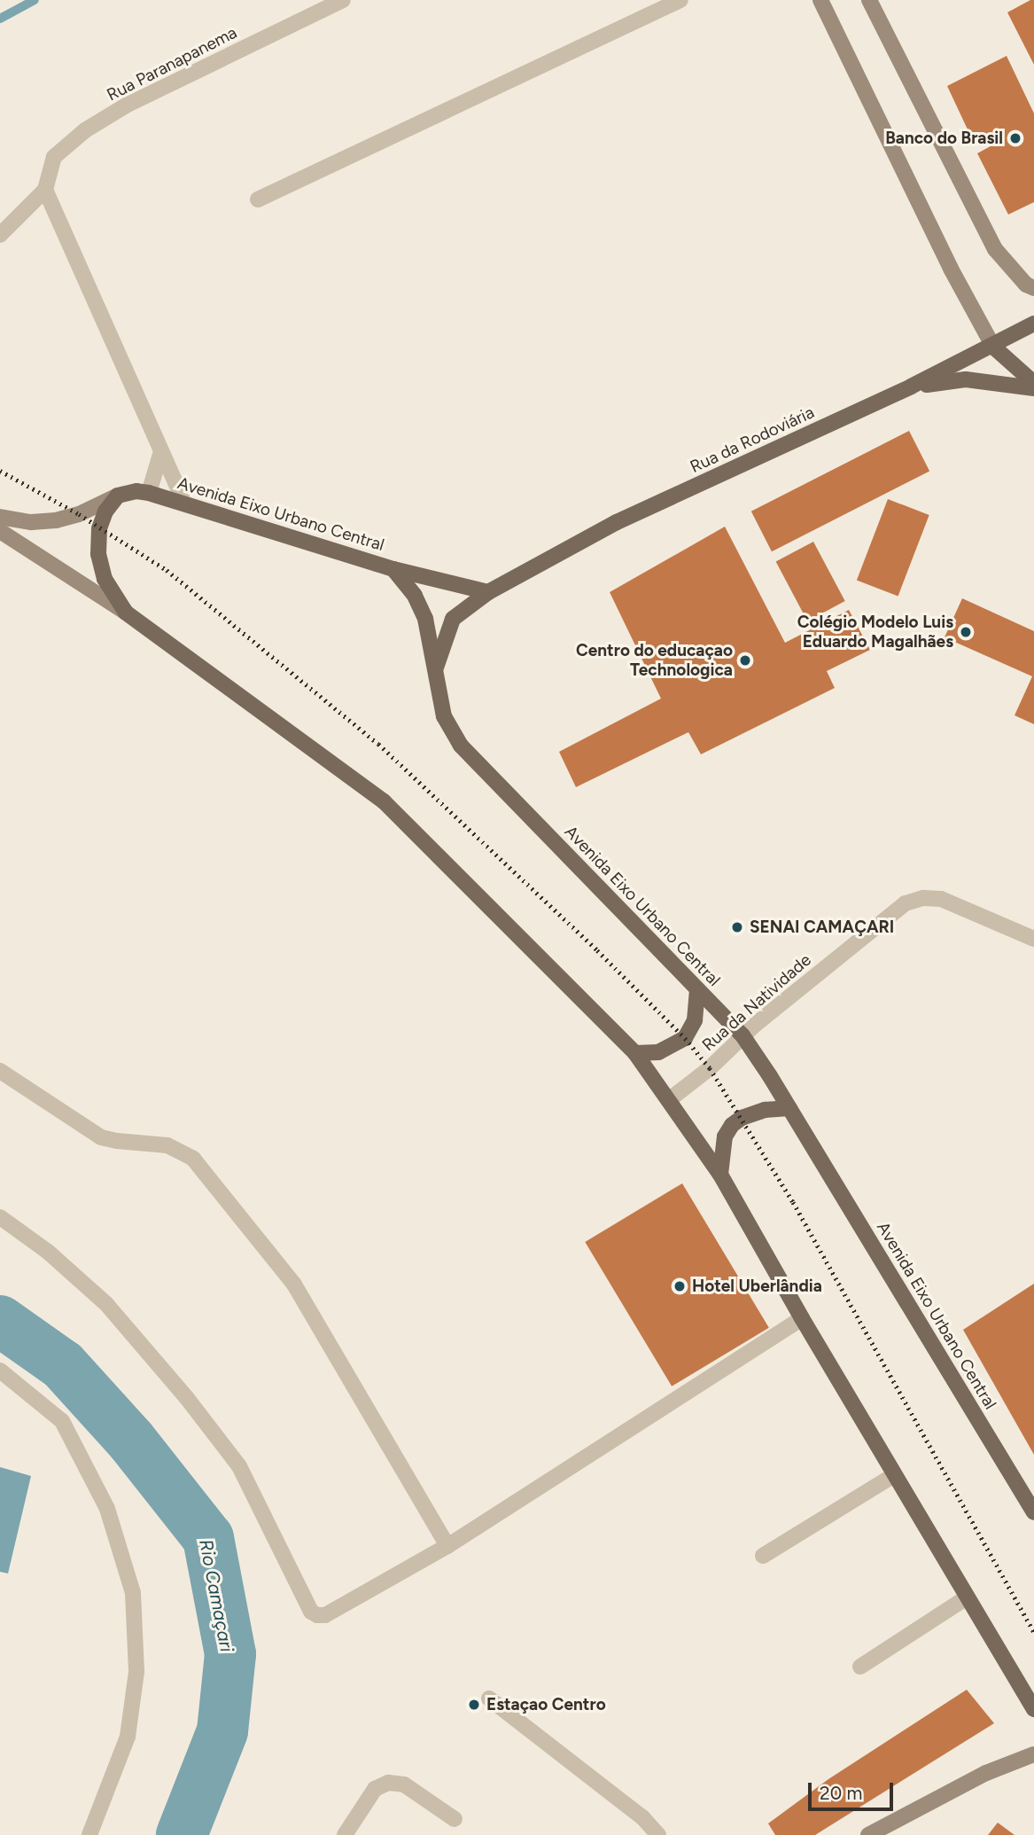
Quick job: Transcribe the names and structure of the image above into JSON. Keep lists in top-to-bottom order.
{
  "streets": {
    "main road": ["Rua da Rodoviária", "Avenida Eixo Urbano Central"],
    "street": ["Rua Paranapanema", "Rua da Natividade"]
  },
  "crossings": [
    ["Rua da Rodoviária", "Avenida Eixo Urbano Central"],
    ["Avenida Eixo Urbano Central", "Rua da Natividade"]
  ],
  "water": ["Rio Camaçari"],
  "places": [
    "Banco do Brasil",
    "Colégio Modelo Luis Eduardo Magalhães",
    "Centro do educaçao Technologica",
    "SENAI CAMAÇARI",
    "Hotel Uberlândia",
    "Estaçao Centro"
  ],
  "scale_bar": "20 m"
}
